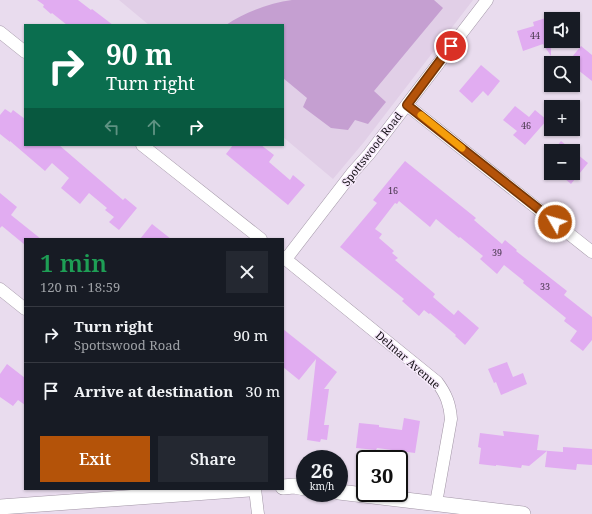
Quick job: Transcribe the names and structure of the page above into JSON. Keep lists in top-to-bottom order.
{
  "streets": {
    "street": ["Spottswood Road", "Delmar Avenue"]
  },
  "crossings": [
    ["Spottswood Road", "Delmar Avenue"]
  ],
  "house_numbers": [
    "44",
    "46",
    "16",
    "39",
    "33"
  ],
  "page": {
    "map_buttons": ["+", "−"],
    "turn": ["90 m", "Turn right"],
    "heading": ["1 min", "120 m · 18:59"],
    "list": [
      {
        "name": "Turn right",
        "note": "Spottswood Road",
        "value": "90 m"
      },
      {
        "name": "Arrive at destination",
        "value": "30 m"
      }
    ],
    "buttons": ["Exit", "Share"],
    "speed": "26 km/h",
    "limit": "30"
  }
}
